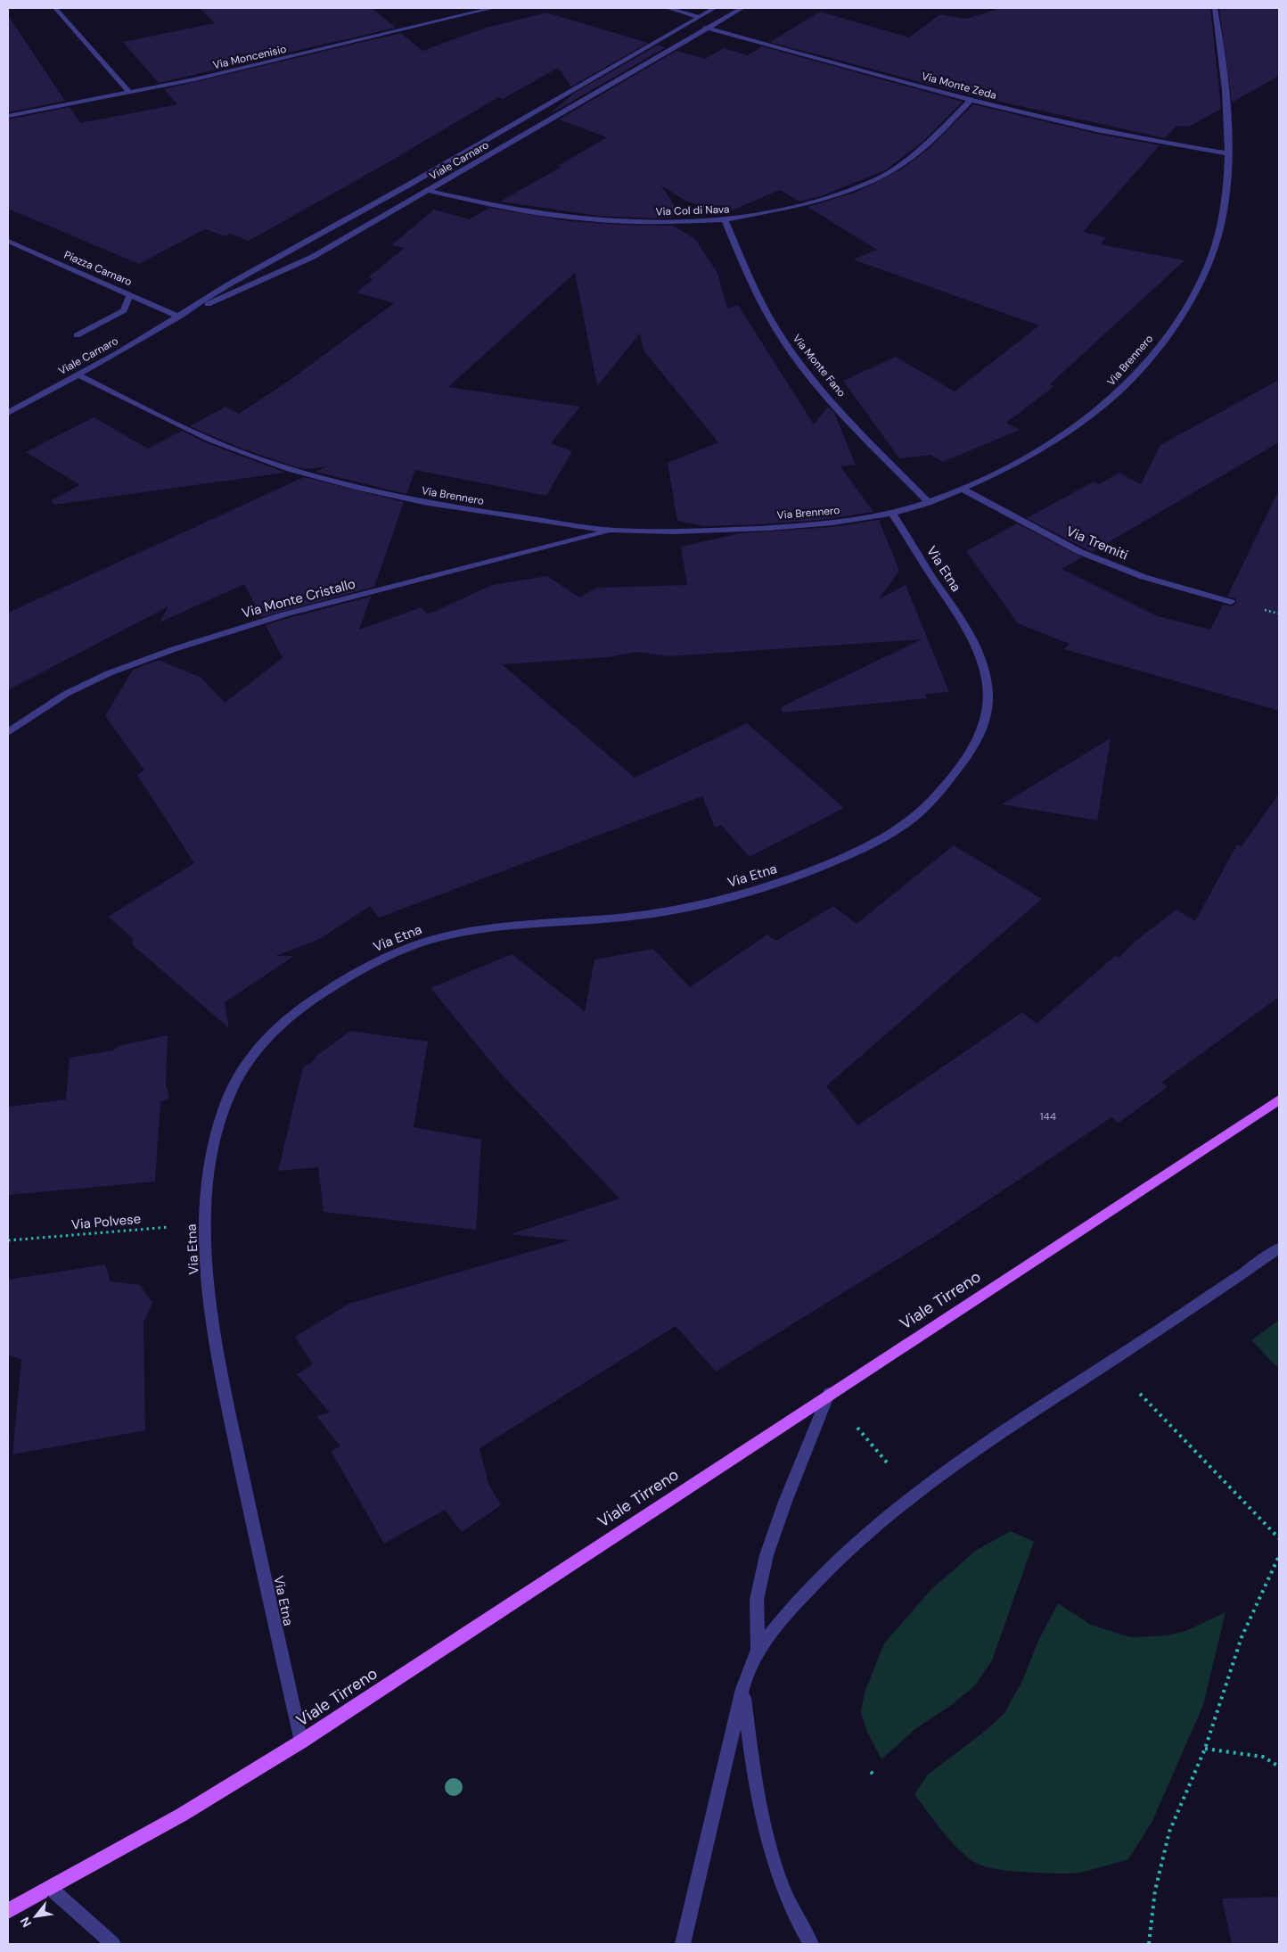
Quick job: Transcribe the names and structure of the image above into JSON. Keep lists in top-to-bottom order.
{
  "streets": {
    "main road": ["Viale Tirreno"],
    "street": [
      "Via Moncenisio",
      "Via Monte Zeda",
      "Viale Carnaro",
      "Via Col di Nava",
      "Piazza Carnaro",
      "Via Brennero",
      "Via Monte Fano",
      "Via Tremiti",
      "Via Etna",
      "Via Monte Cristallo"
    ],
    "path": ["Via Polvese"]
  },
  "crossings": [
    ["Via Monte Zeda", "Viale Carnaro"],
    ["Via Monte Zeda", "Via Col di Nava"],
    ["Via Monte Zeda", "Via Brennero"],
    ["Viale Carnaro", "Via Col di Nava"],
    ["Viale Carnaro", "Piazza Carnaro"],
    ["Viale Carnaro", "Via Brennero"],
    ["Via Col di Nava", "Via Monte Fano"],
    ["Via Brennero", "Via Monte Fano"],
    ["Via Brennero", "Via Tremiti"],
    ["Via Brennero", "Via Etna"],
    ["Via Brennero", "Via Monte Cristallo"],
    ["Via Etna", "Via Polvese"],
    ["Via Etna", "Viale Tirreno"]
  ],
  "house_numbers": ["144"],
  "north": "bottom left"
}
